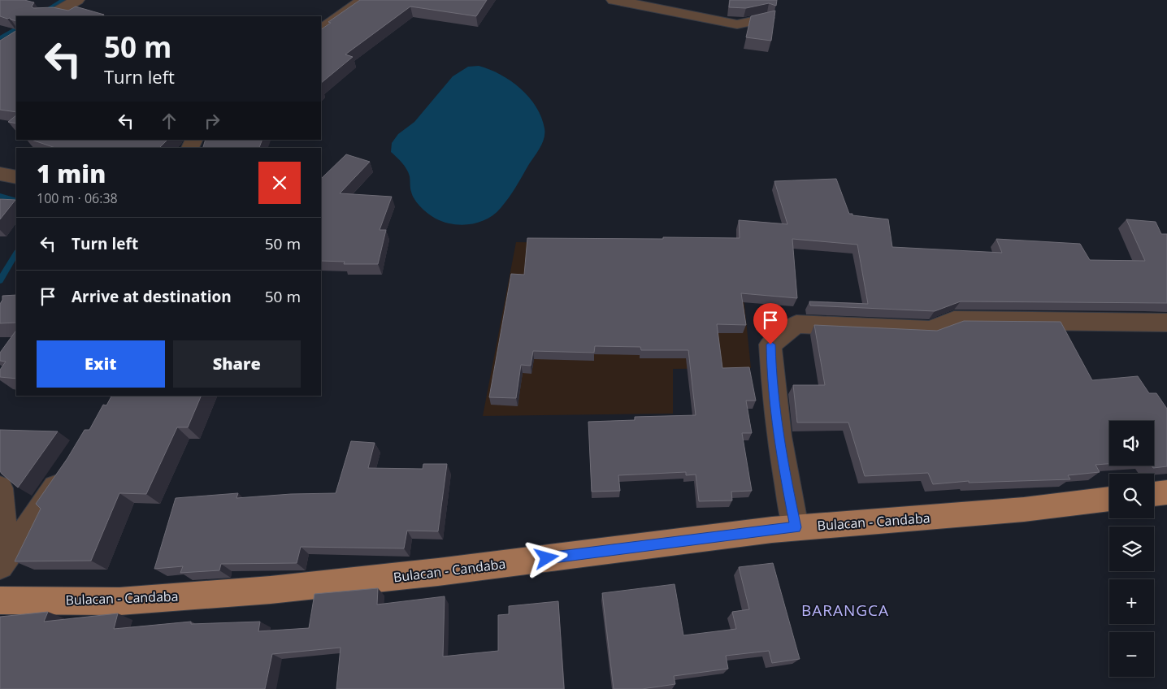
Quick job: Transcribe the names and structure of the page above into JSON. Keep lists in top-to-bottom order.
{
  "streets": {
    "main road": ["Bulacan - Candaba"]
  },
  "districts": ["BARANGCA"],
  "page": {
    "turn": ["50 m", "Turn left"],
    "heading": ["1 min", "100 m · 06:38"],
    "list": [
      {
        "name": "Turn left",
        "value": "50 m"
      },
      {
        "name": "Arrive at destination",
        "value": "50 m"
      }
    ],
    "buttons": ["Exit", "Share"],
    "map_buttons": ["+", "−"]
  }
}
